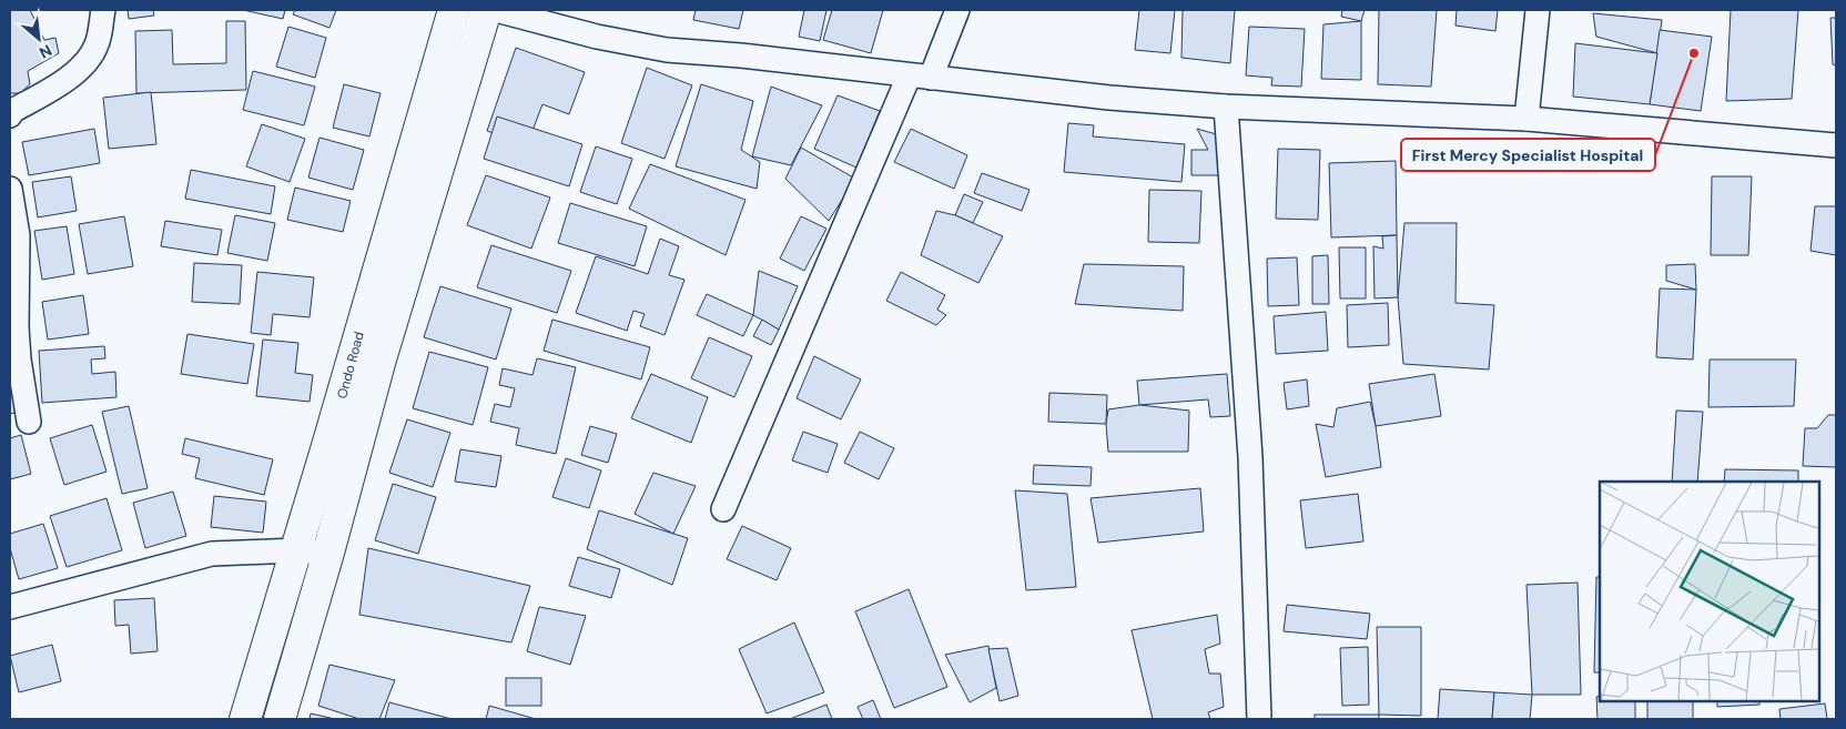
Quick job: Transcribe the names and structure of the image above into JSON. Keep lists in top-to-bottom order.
{
  "streets": {
    "main road": ["Ondo Road"]
  },
  "places": ["First Mercy Specialist Hospital"],
  "north": "bottom right"
}
